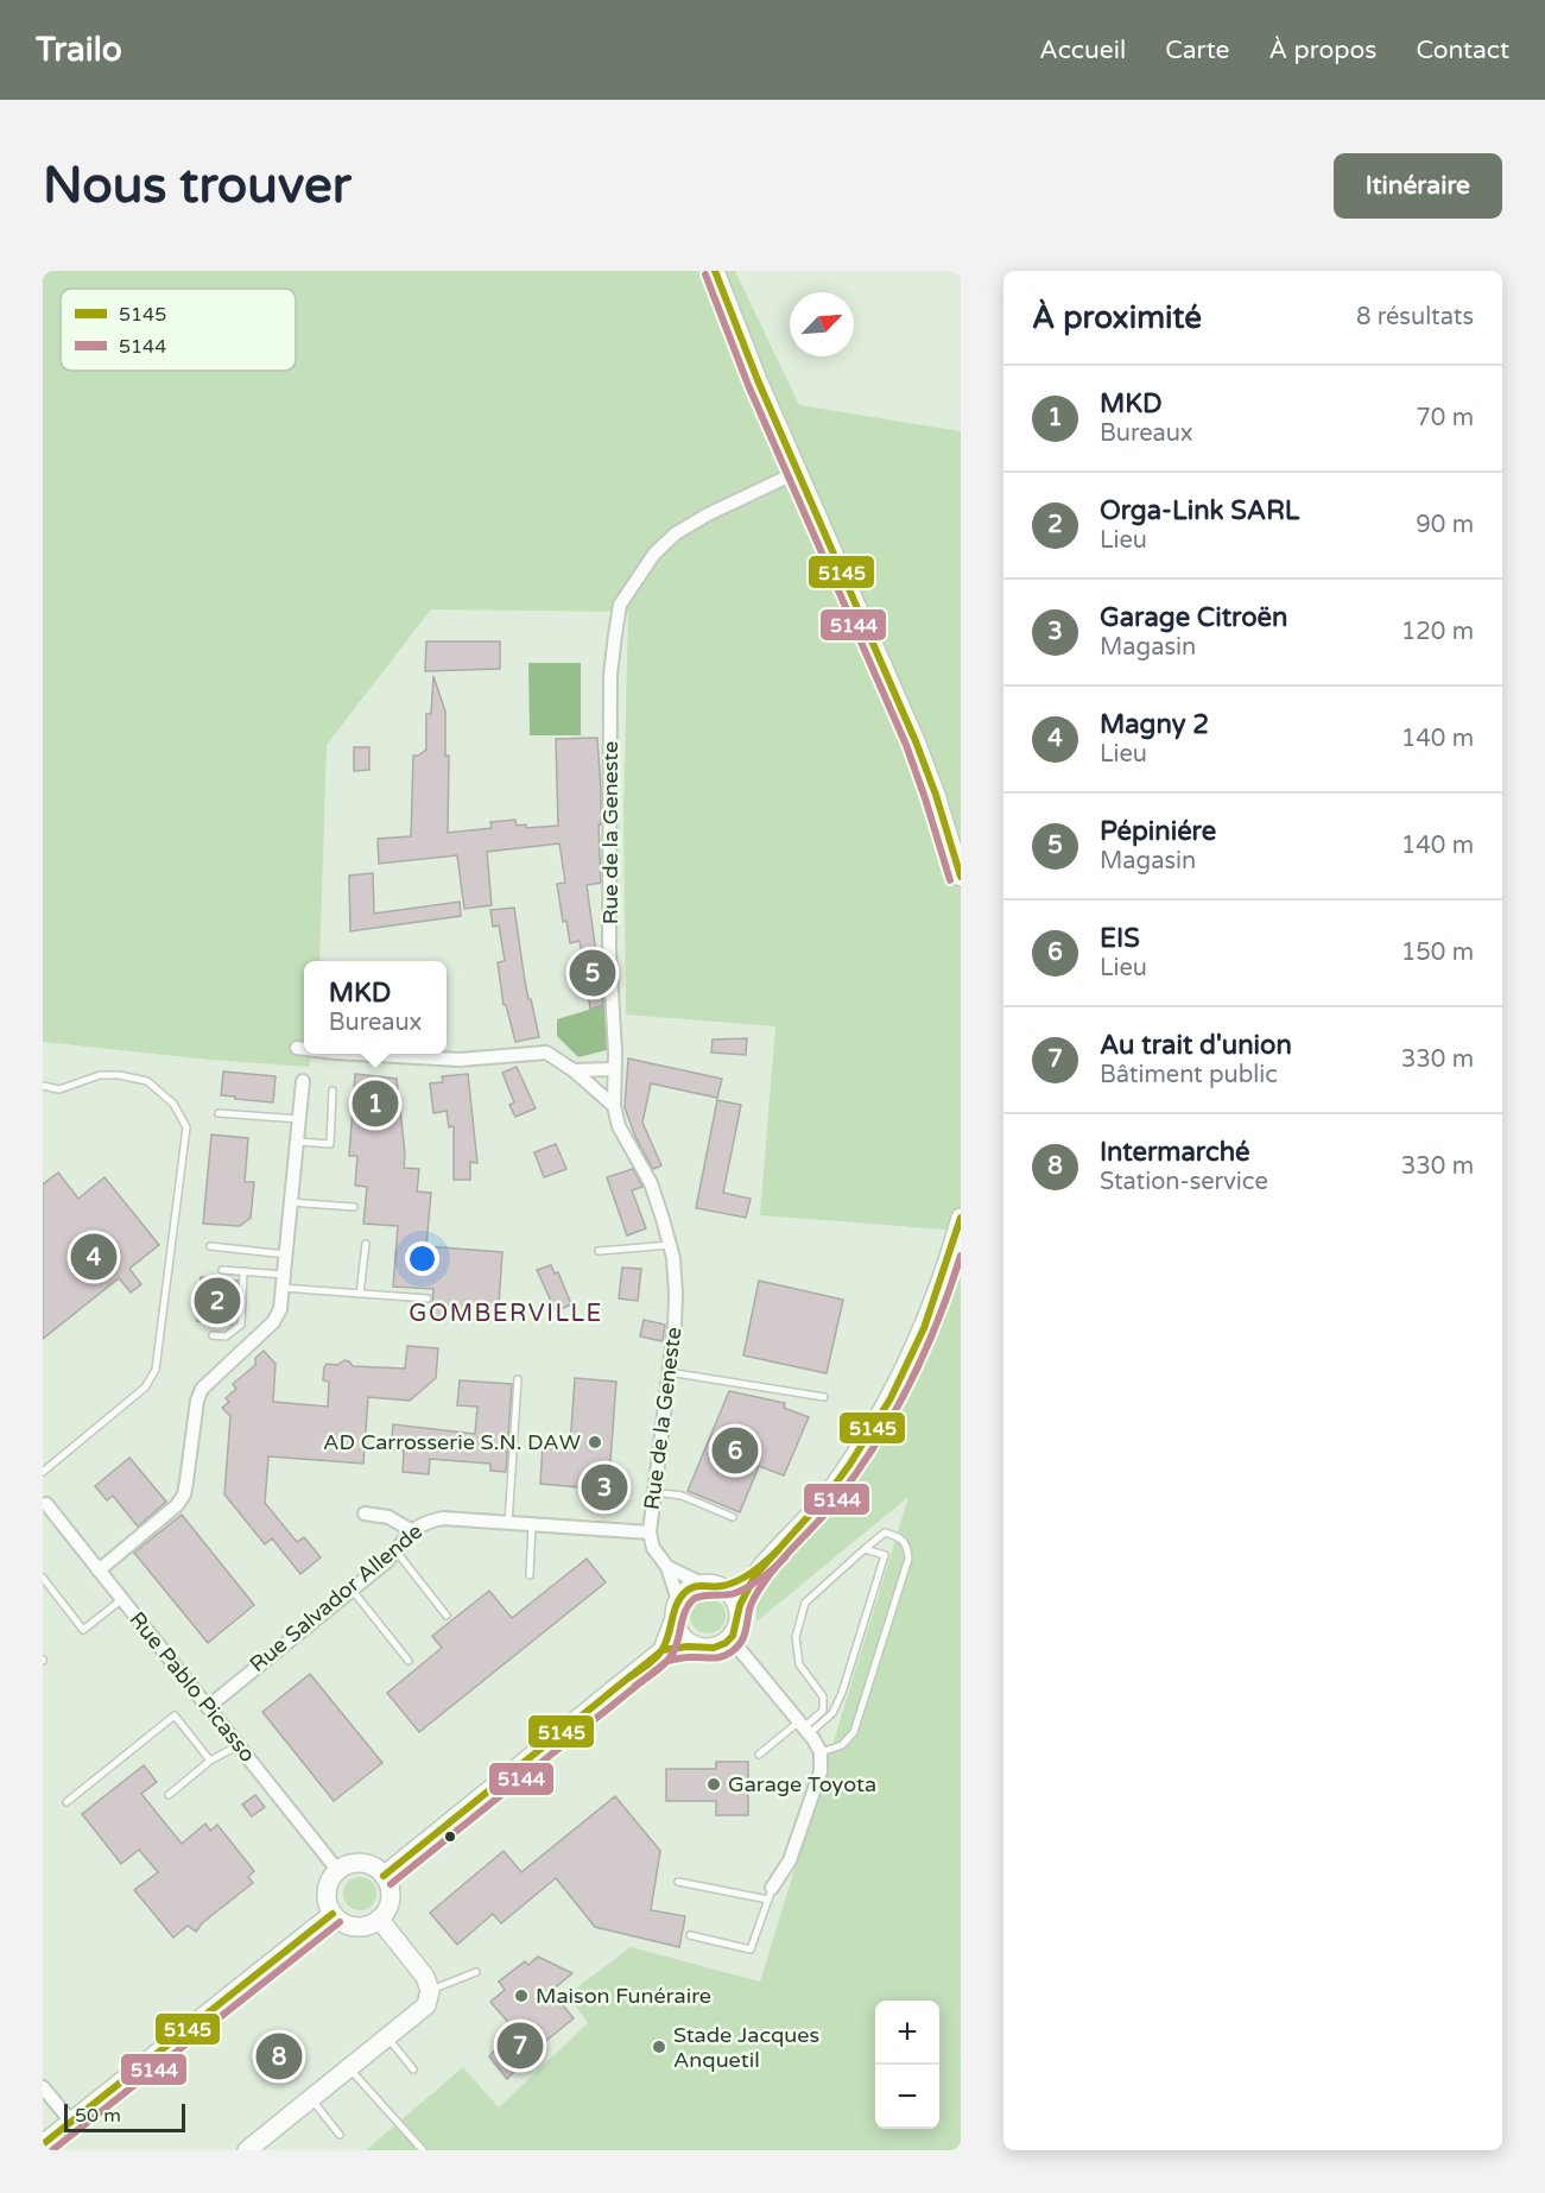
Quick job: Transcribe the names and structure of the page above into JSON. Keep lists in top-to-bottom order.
{
  "streets": {
    "street": ["Rue de la Geneste", "Rue Salvador Allende", "Rue Pablo Picasso"]
  },
  "crossings": [
    ["Rue de la Geneste", "Rue Salvador Allende"],
    ["Rue Salvador Allende", "Rue Pablo Picasso"]
  ],
  "districts": ["GOMBERVILLE"],
  "places": [
    "AD Carrosserie S.N. DAW",
    "Garage Toyota",
    "Maison Funéraire",
    "Stade Jacques Anquetil"
  ],
  "lines": ["transit line 5145", "transit line 5144"],
  "legend": ["5145", "5144"],
  "scale_bar": "50 m",
  "north": "top right",
  "page": {
    "header": "Trailo",
    "nav": [
      "Accueil",
      "Carte",
      "À propos",
      "Contact"
    ],
    "buttons": "Itinéraire",
    "title": "Nous trouver",
    "heading": ["À proximité", "8 résultats"],
    "list": [
      {
        "mark": "1",
        "name": "MKD",
        "note": "Bureaux",
        "value": "70 m"
      },
      {
        "mark": "2",
        "name": "Orga-Link SARL",
        "note": "Lieu",
        "value": "90 m"
      },
      {
        "mark": "3",
        "name": "Garage Citroën",
        "note": "Magasin",
        "value": "120 m"
      },
      {
        "mark": "4",
        "name": "Magny 2",
        "note": "Lieu",
        "value": "140 m"
      },
      {
        "mark": "5",
        "name": "Pépiniére",
        "note": "Magasin",
        "value": "140 m"
      },
      {
        "mark": "6",
        "name": "EIS",
        "note": "Lieu",
        "value": "150 m"
      },
      {
        "mark": "7",
        "name": "Au trait d'union",
        "note": "Bâtiment public",
        "value": "330 m"
      },
      {
        "mark": "8",
        "name": "Intermarché",
        "note": "Station-service",
        "value": "330 m"
      }
    ],
    "pins": [
      "5",
      "1",
      "4",
      "2",
      "6",
      "3",
      "7",
      "8"
    ],
    "popup": ["MKD", "Bureaux"],
    "map_buttons": ["+", "−"],
    "scale": "50 m"
  }
}
